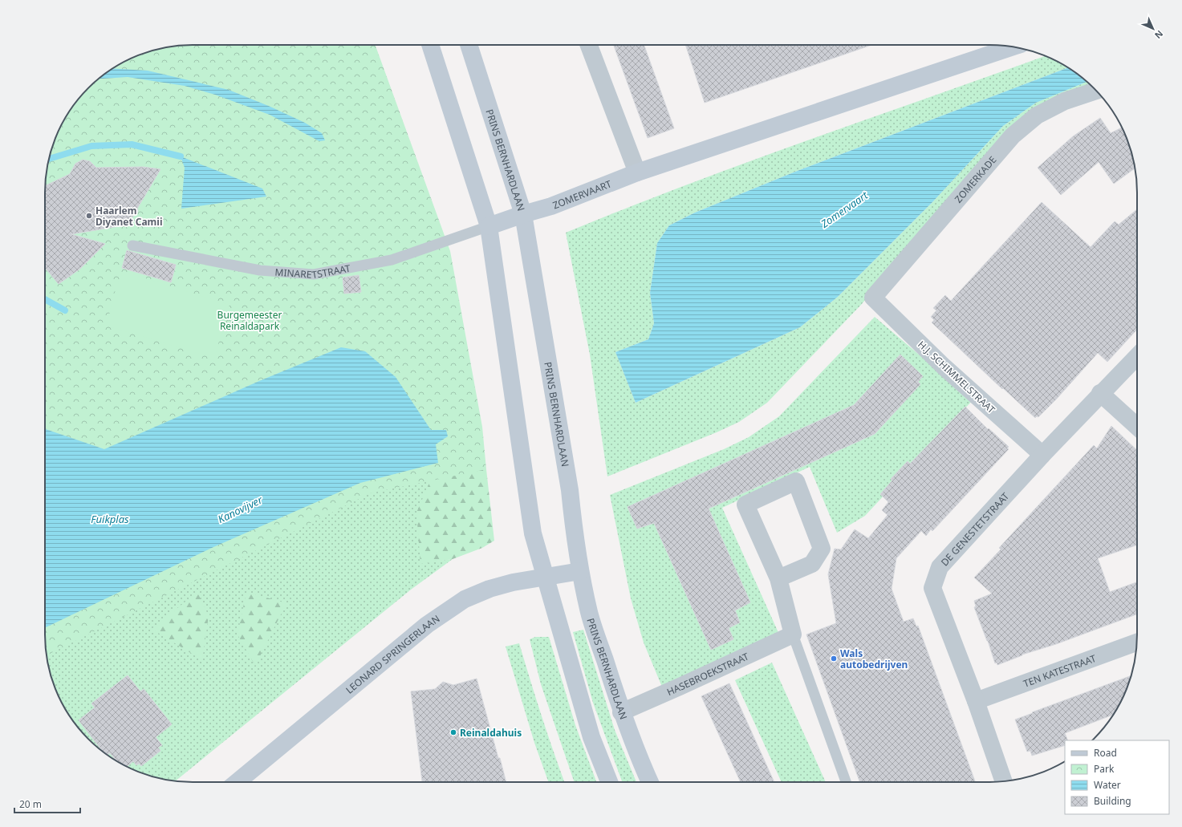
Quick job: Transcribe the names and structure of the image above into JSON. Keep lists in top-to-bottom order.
{
  "streets": {
    "main road": ["PRINS BERNHARDLAAN", "ZOMERVAART", "LEONARD SPRINGERLAAN"],
    "street": [
      "ZOMERKADE",
      "H.J. SCHIMMELSTRAAT",
      "DE GENESTETSTRAAT",
      "TEN KATESTRAAT",
      "HASEBROEKSTRAAT"
    ],
    "lane": ["MINARETSTRAAT"]
  },
  "crossings": [
    ["PRINS BERNHARDLAAN", "ZOMERVAART"],
    ["PRINS BERNHARDLAAN", "LEONARD SPRINGERLAAN"],
    ["PRINS BERNHARDLAAN", "HASEBROEKSTRAAT"],
    ["ZOMERKADE", "H.J. SCHIMMELSTRAAT"],
    ["ZOMERVAART", "MINARETSTRAAT"],
    ["H.J. SCHIMMELSTRAAT", "DE GENESTETSTRAAT"],
    ["DE GENESTETSTRAAT", "TEN KATESTRAAT"]
  ],
  "water": ["Zomervaart", "Kanovijver", "Fuikplas"],
  "parks": ["Burgemeester Reinaldapark"],
  "places": ["Haarlem Diyanet Camii", "Wals autobedrijven", "Reinaldahuis"],
  "legend": [
    "Road",
    "Park",
    "Water",
    "Building"
  ],
  "scale_bar": "20 m",
  "north": "bottom right"
}
